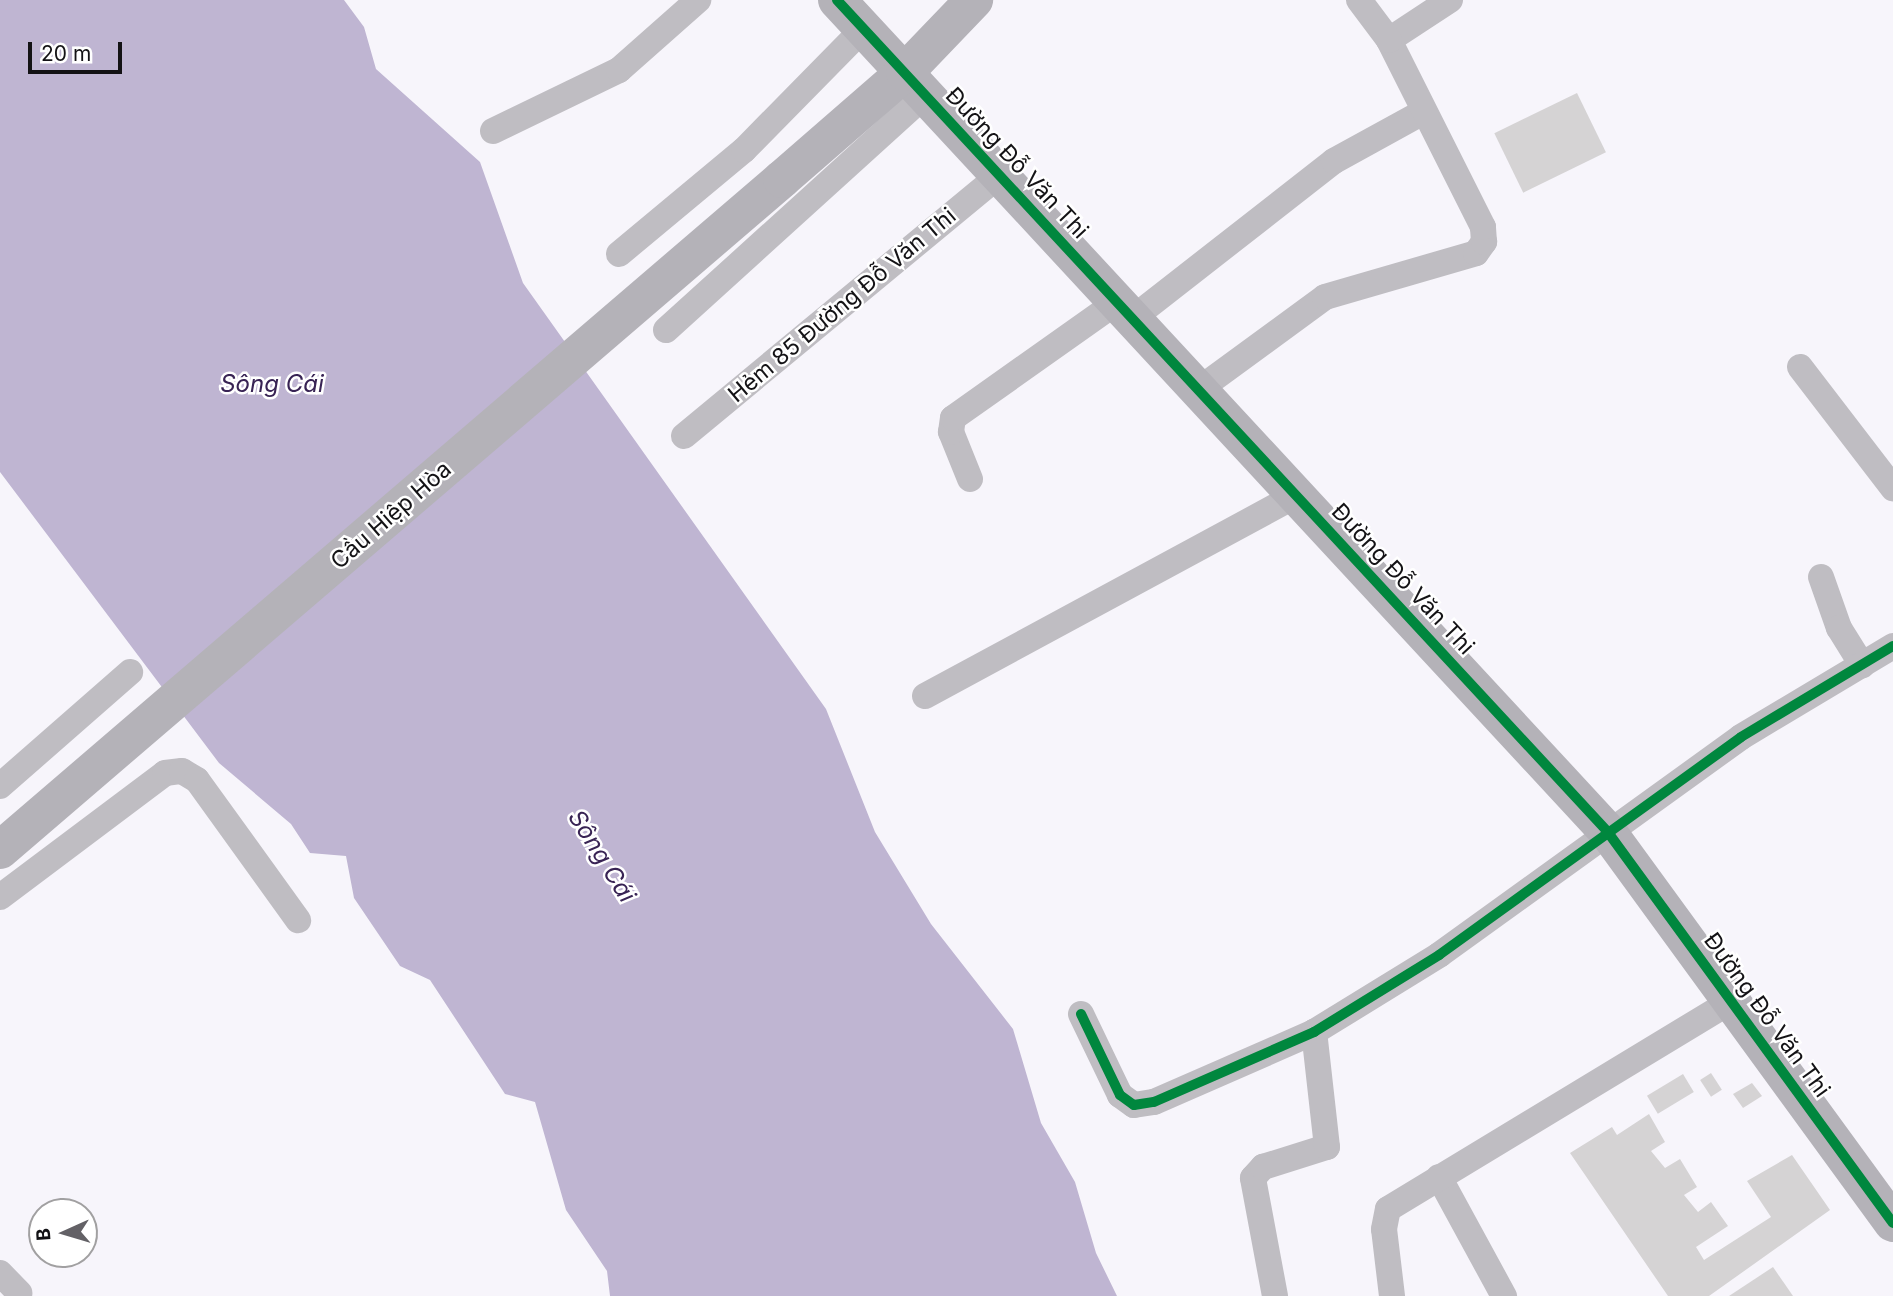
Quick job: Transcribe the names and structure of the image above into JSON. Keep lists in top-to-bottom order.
{
  "streets": {
    "street": ["Đường Đỗ Văn Thi", "Hẻm 85 Đường Đỗ Văn Thi", "Cầu Hiệp Hòa"]
  },
  "crossings": [
    ["Đường Đỗ Văn Thi", "Hẻm 85 Đường Đỗ Văn Thi"],
    ["Đường Đỗ Văn Thi", "Cầu Hiệp Hòa"]
  ],
  "water": ["Sông Cái"],
  "scale_bar": "20 m",
  "north": "left"
}
